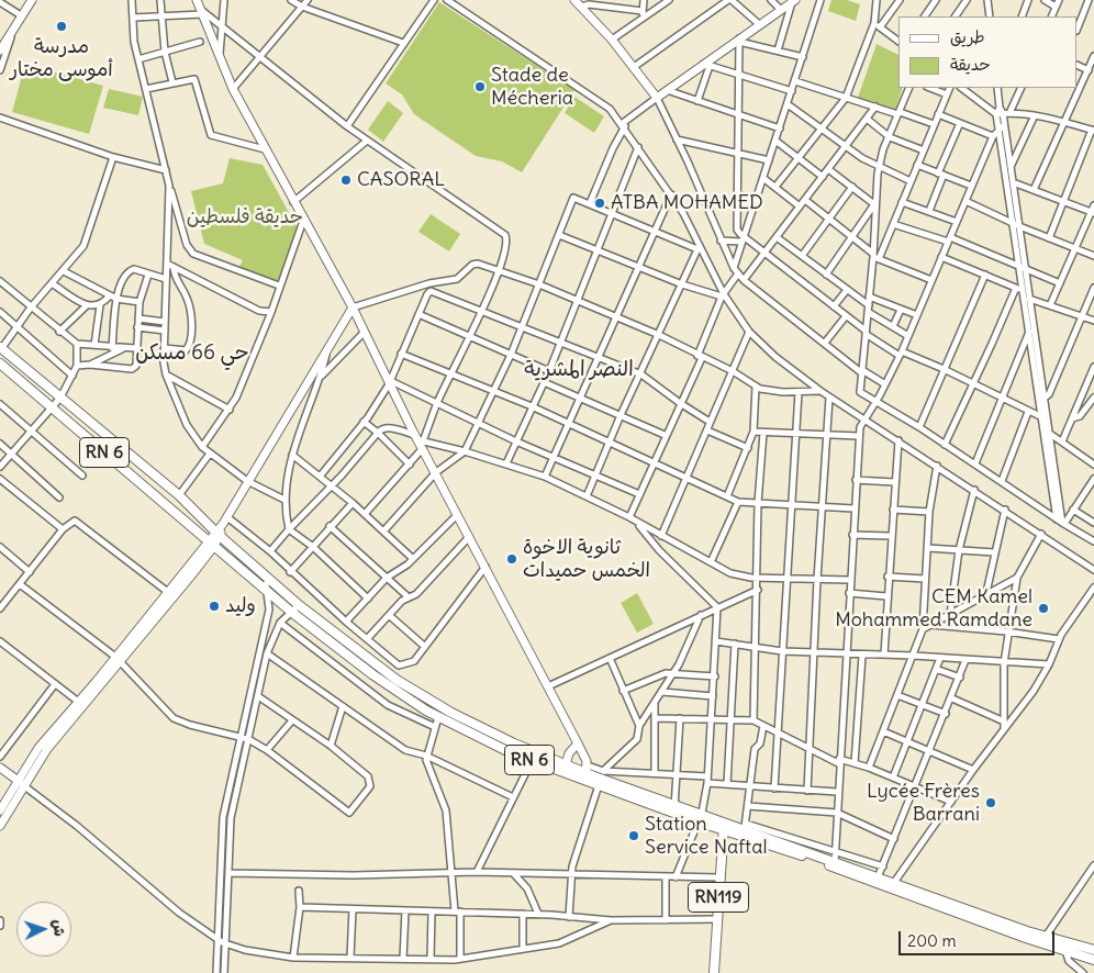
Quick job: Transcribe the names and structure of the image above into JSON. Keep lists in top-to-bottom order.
{
  "streets": {
    "main road": ["RN 6", "RN119"]
  },
  "crossings": [
    ["RN 6", "RN119"]
  ],
  "districts": ["حي 66 مسكن", "النصر المشرية"],
  "parks": ["حديقة فلسطين"],
  "places": [
    "مدرسة أموسى مختار",
    "Stade de Mécheria",
    "CASORAL",
    "ATBA MOHAMED",
    "ثانوية الاخوة الخمس حميدات",
    "وليد",
    "CEM Kamel Mohammed Ramdane",
    "Lycée Frères Barrani",
    "Station Service Naftal"
  ],
  "legend": ["طريق", "حديقة"],
  "scale_bar": "200 m",
  "north": "right"
}
